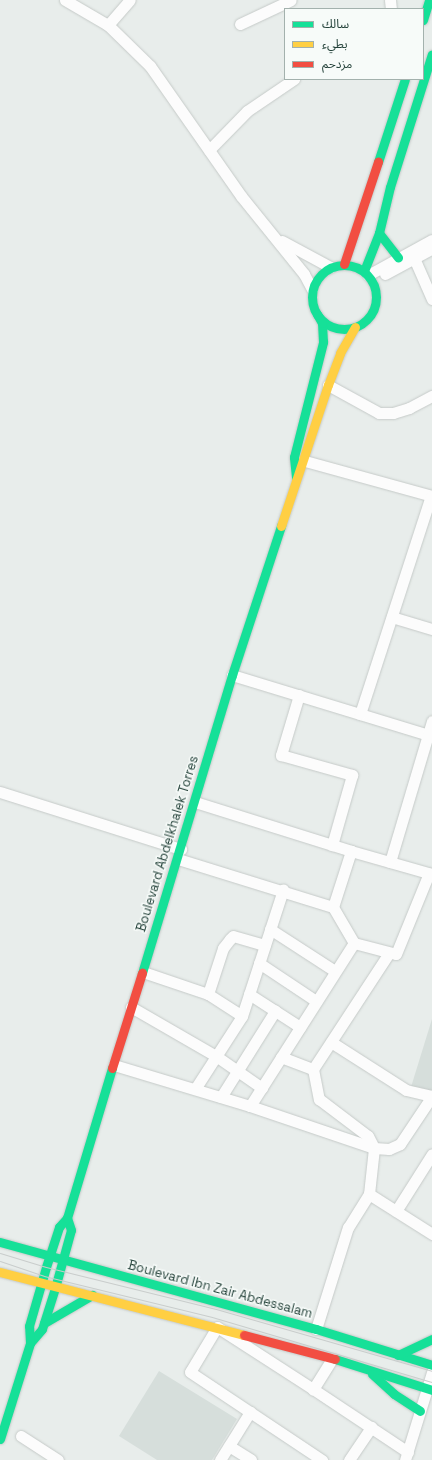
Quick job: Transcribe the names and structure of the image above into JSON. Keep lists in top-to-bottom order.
{
  "streets": {
    "street": ["Boulevard Abdelkhalek Torres", "Boulevard Ibn Zair Abdessalam"]
  },
  "crossings": [
    ["Boulevard Abdelkhalek Torres", "Boulevard Ibn Zair Abdessalam"]
  ],
  "legend": ["سالك", "بطيء", "مزدحم"]
}
